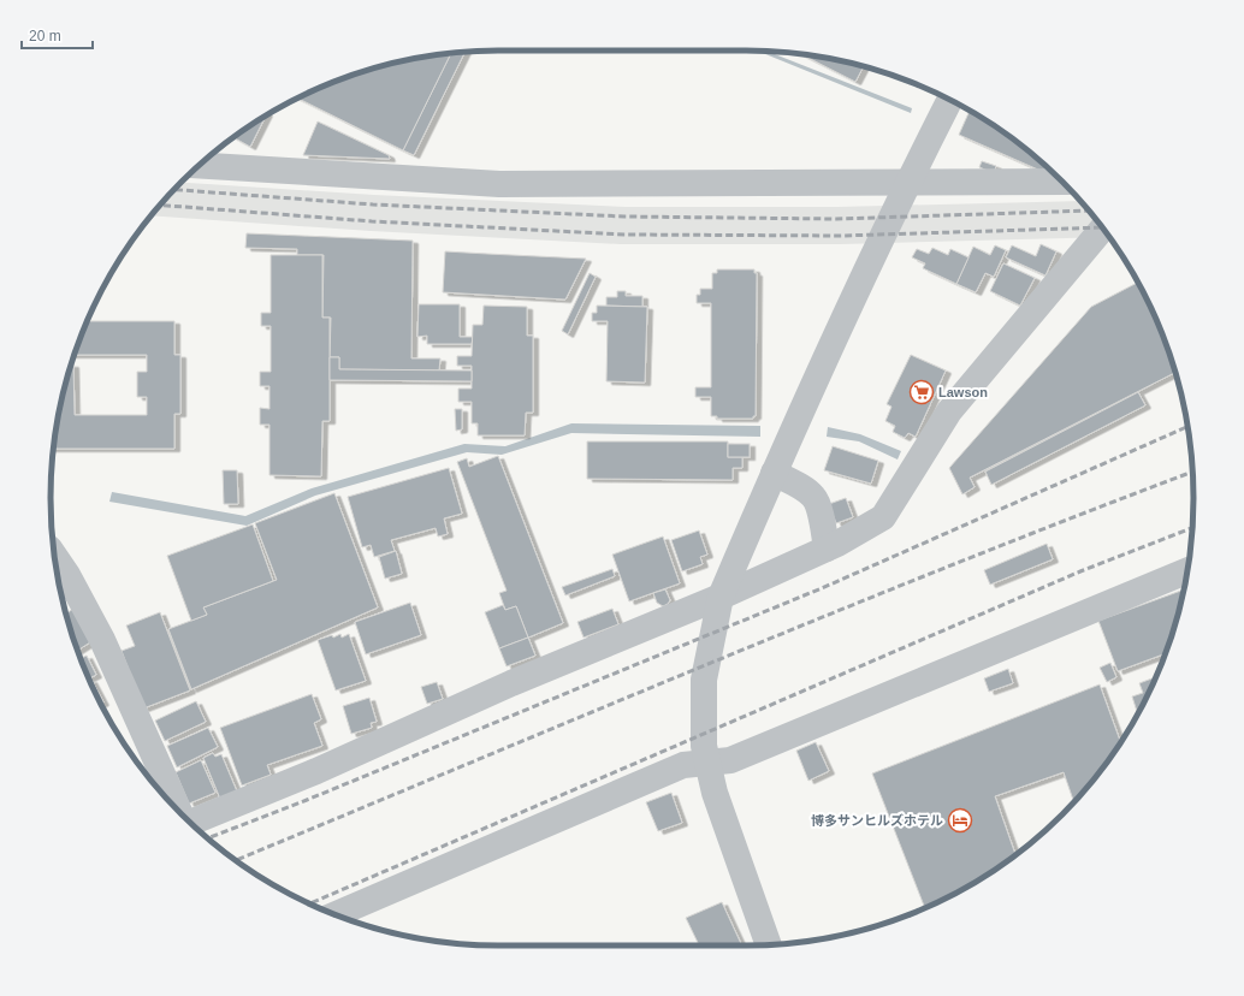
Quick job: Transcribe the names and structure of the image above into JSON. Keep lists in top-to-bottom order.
{
  "places": {
    "supermarket": ["Lawson"],
    "hotel": ["博多サンヒルズホテル"]
  },
  "scale_bar": "20 m"
}
